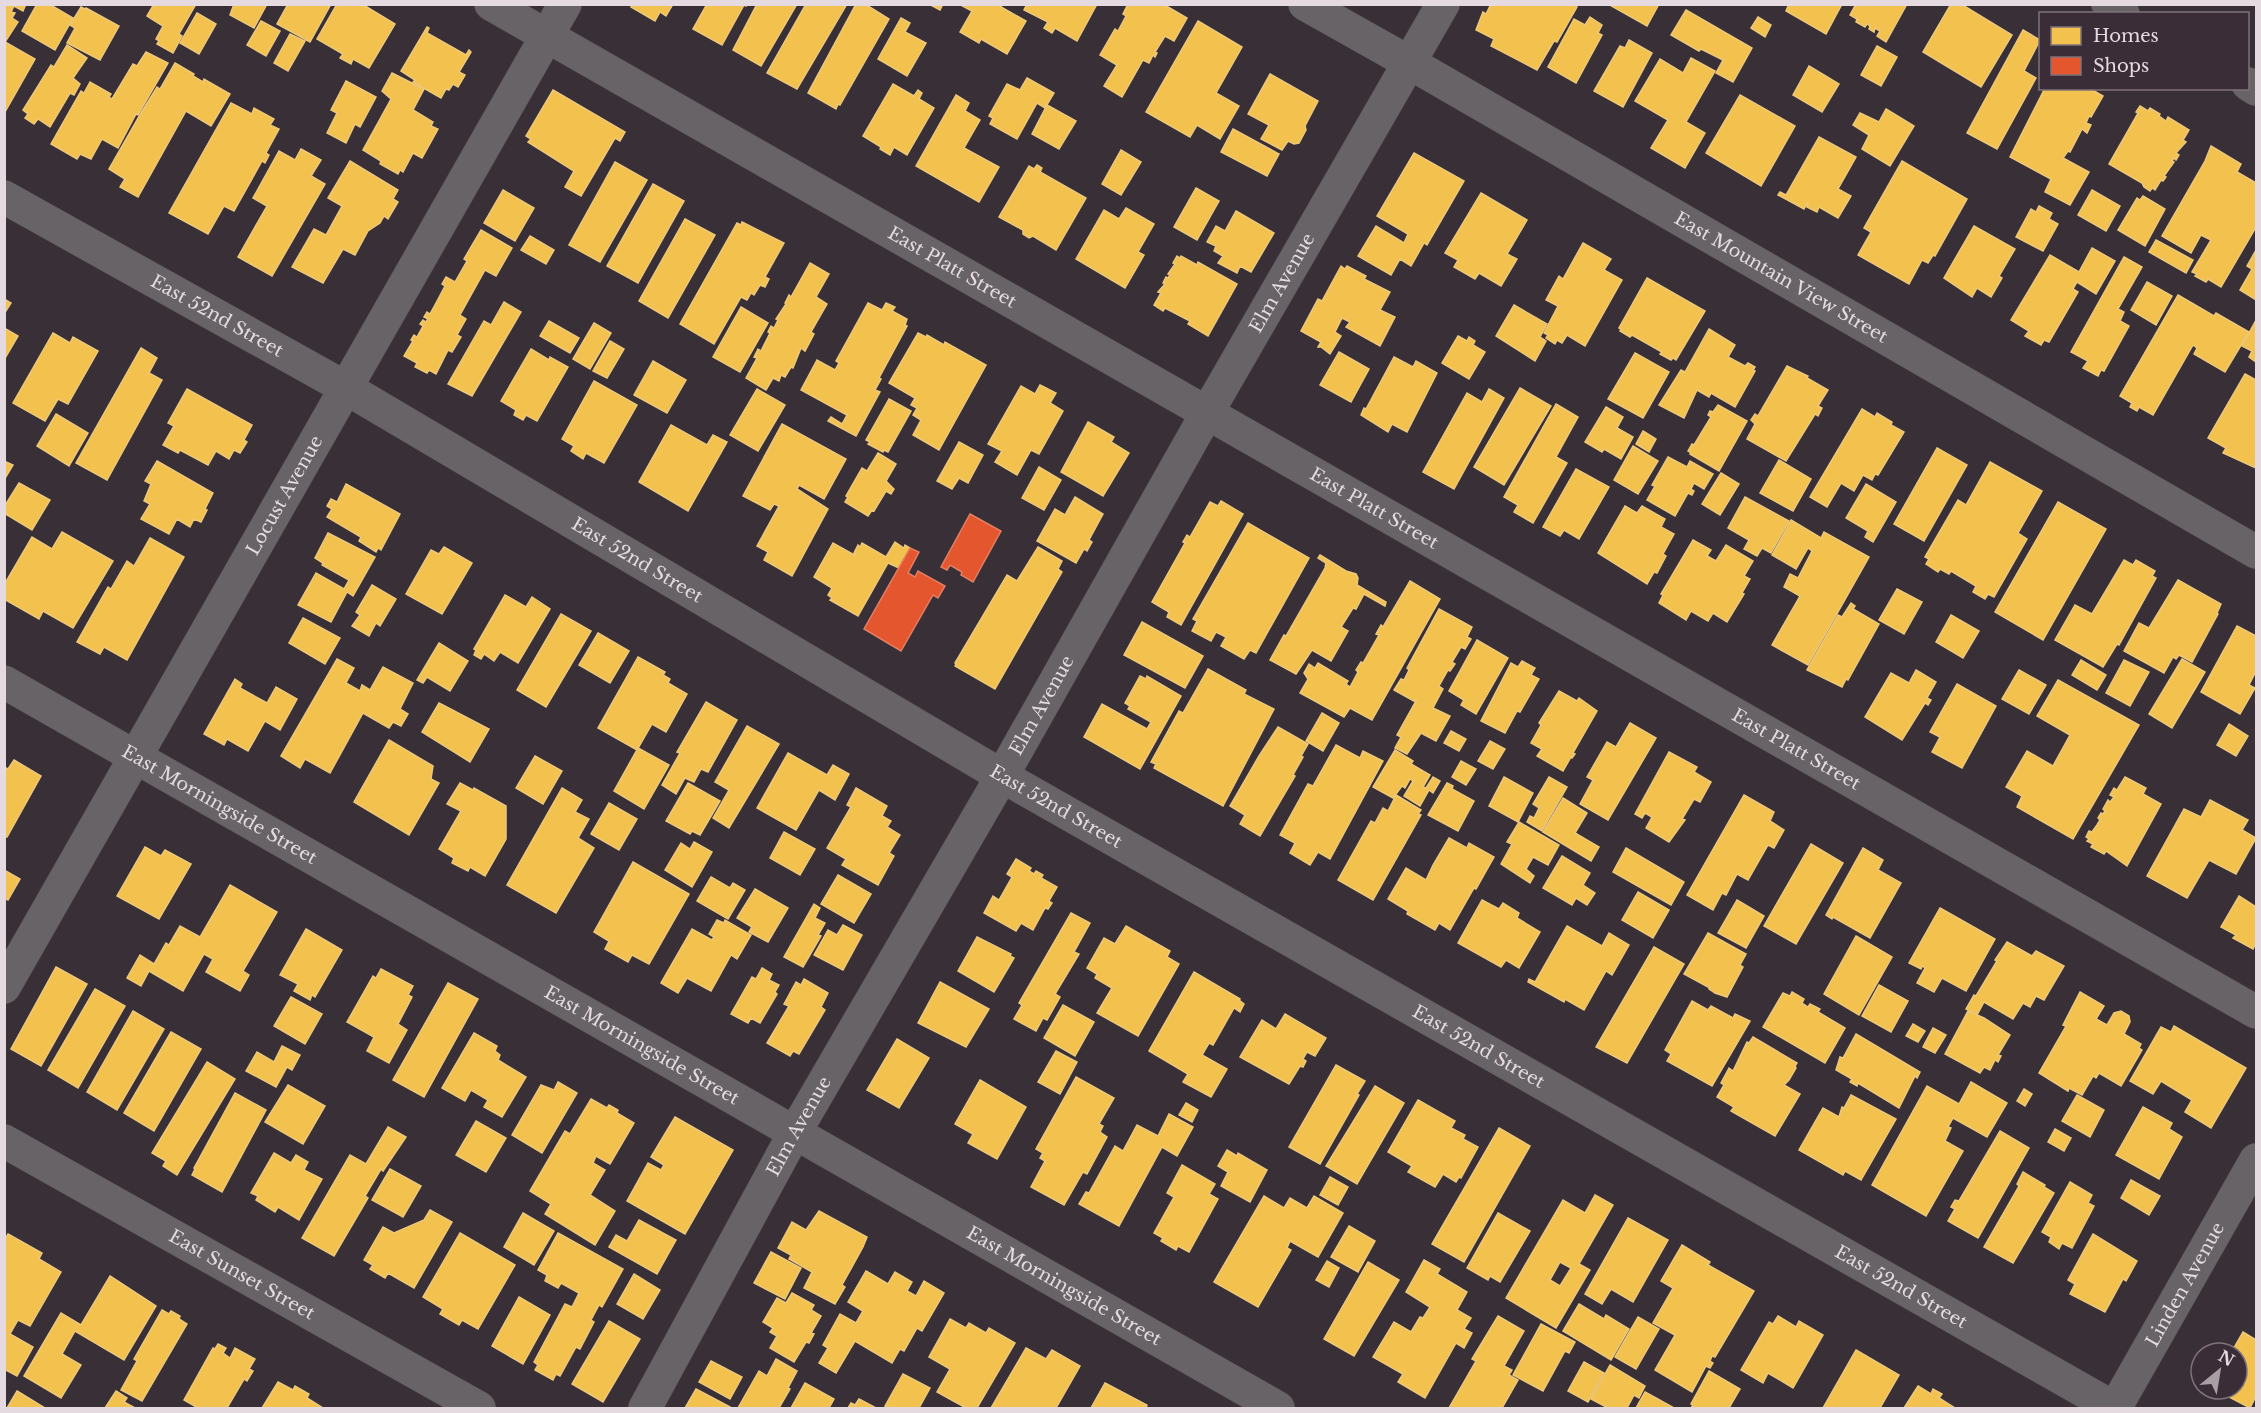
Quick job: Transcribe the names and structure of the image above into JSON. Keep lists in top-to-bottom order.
{
  "streets": {
    "street": [
      "East Platt Street",
      "East Mountain View Street",
      "Elm Avenue",
      "East 52nd Street",
      "Locust Avenue",
      "East Morningside Street",
      "East Sunset Street",
      "Linden Avenue"
    ]
  },
  "crossings": [
    ["East Platt Street", "Elm Avenue"],
    ["East Platt Street", "Locust Avenue"],
    ["East Mountain View Street", "Elm Avenue"],
    ["Elm Avenue", "East 52nd Street"],
    ["Elm Avenue", "East Morningside Street"],
    ["East 52nd Street", "Locust Avenue"],
    ["East 52nd Street", "Linden Avenue"],
    ["Locust Avenue", "East Morningside Street"]
  ],
  "legend": ["Homes", "Shops"],
  "north": "top right"
}
